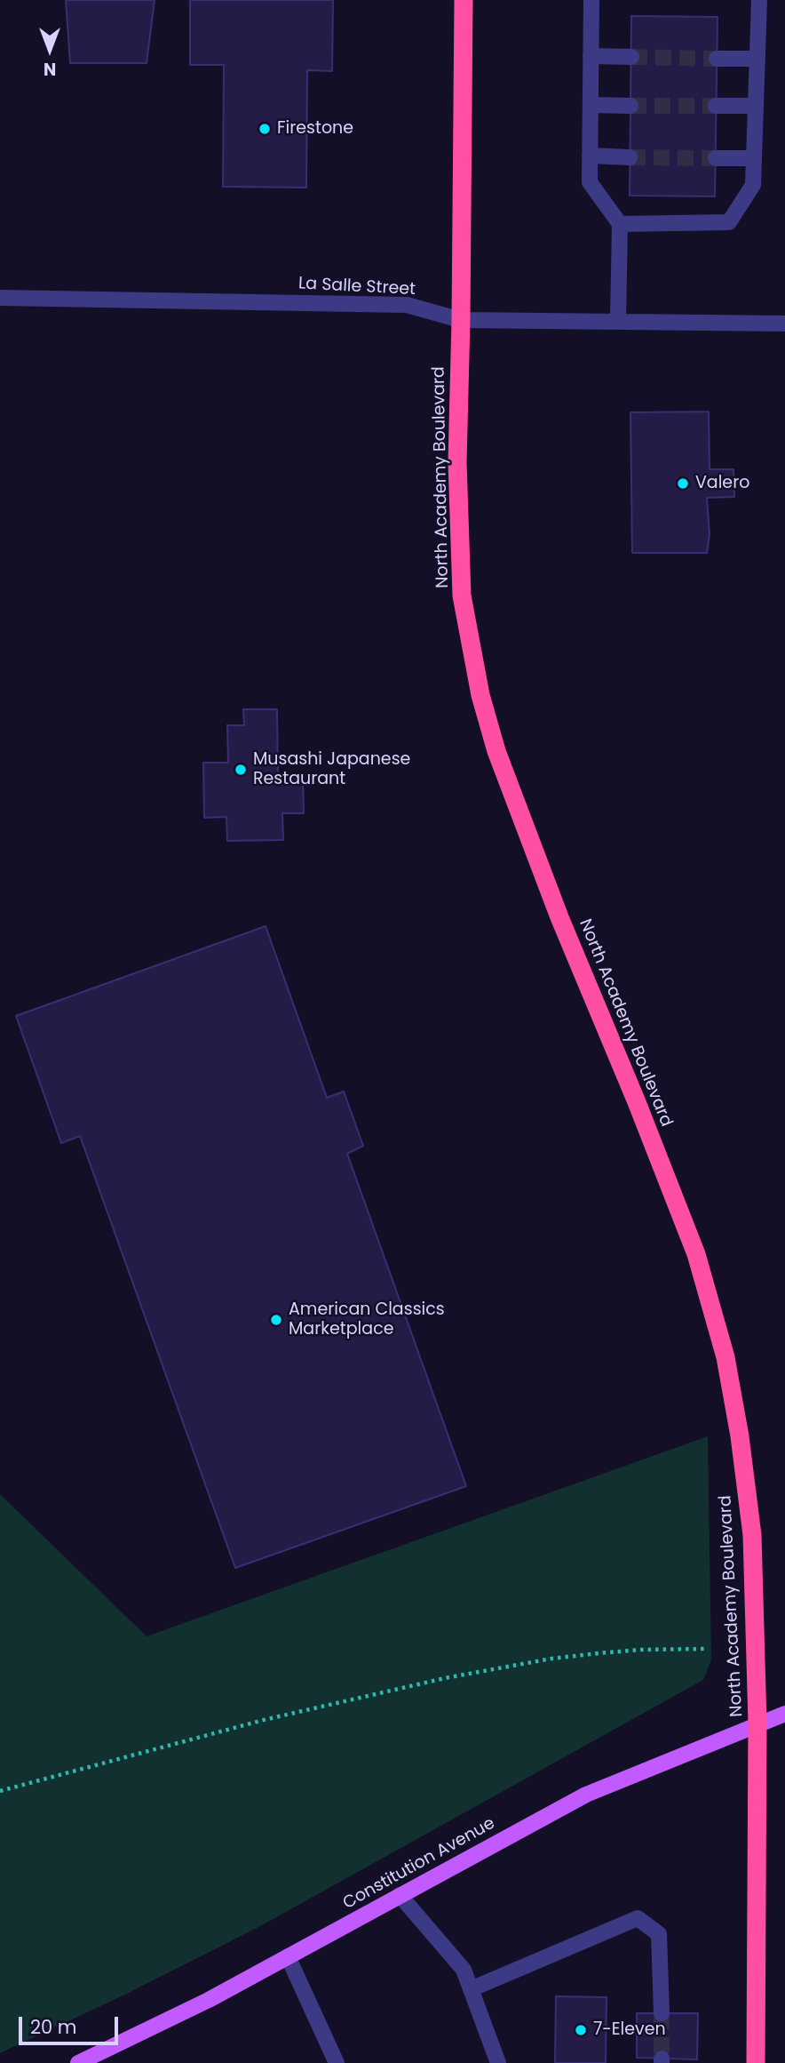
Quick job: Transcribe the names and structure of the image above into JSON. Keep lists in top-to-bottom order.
{
  "streets": {
    "highway": ["North Academy Boulevard"],
    "main road": ["Constitution Avenue"],
    "street": ["La Salle Street"]
  },
  "crossings": [
    ["La Salle Street", "North Academy Boulevard"],
    ["North Academy Boulevard", "Constitution Avenue"]
  ],
  "places": [
    "Firestone",
    "Valero",
    "Musashi Japanese Restaurant",
    "American Classics Marketplace",
    "7-Eleven"
  ],
  "scale_bar": "20 m",
  "north": "bottom"
}
